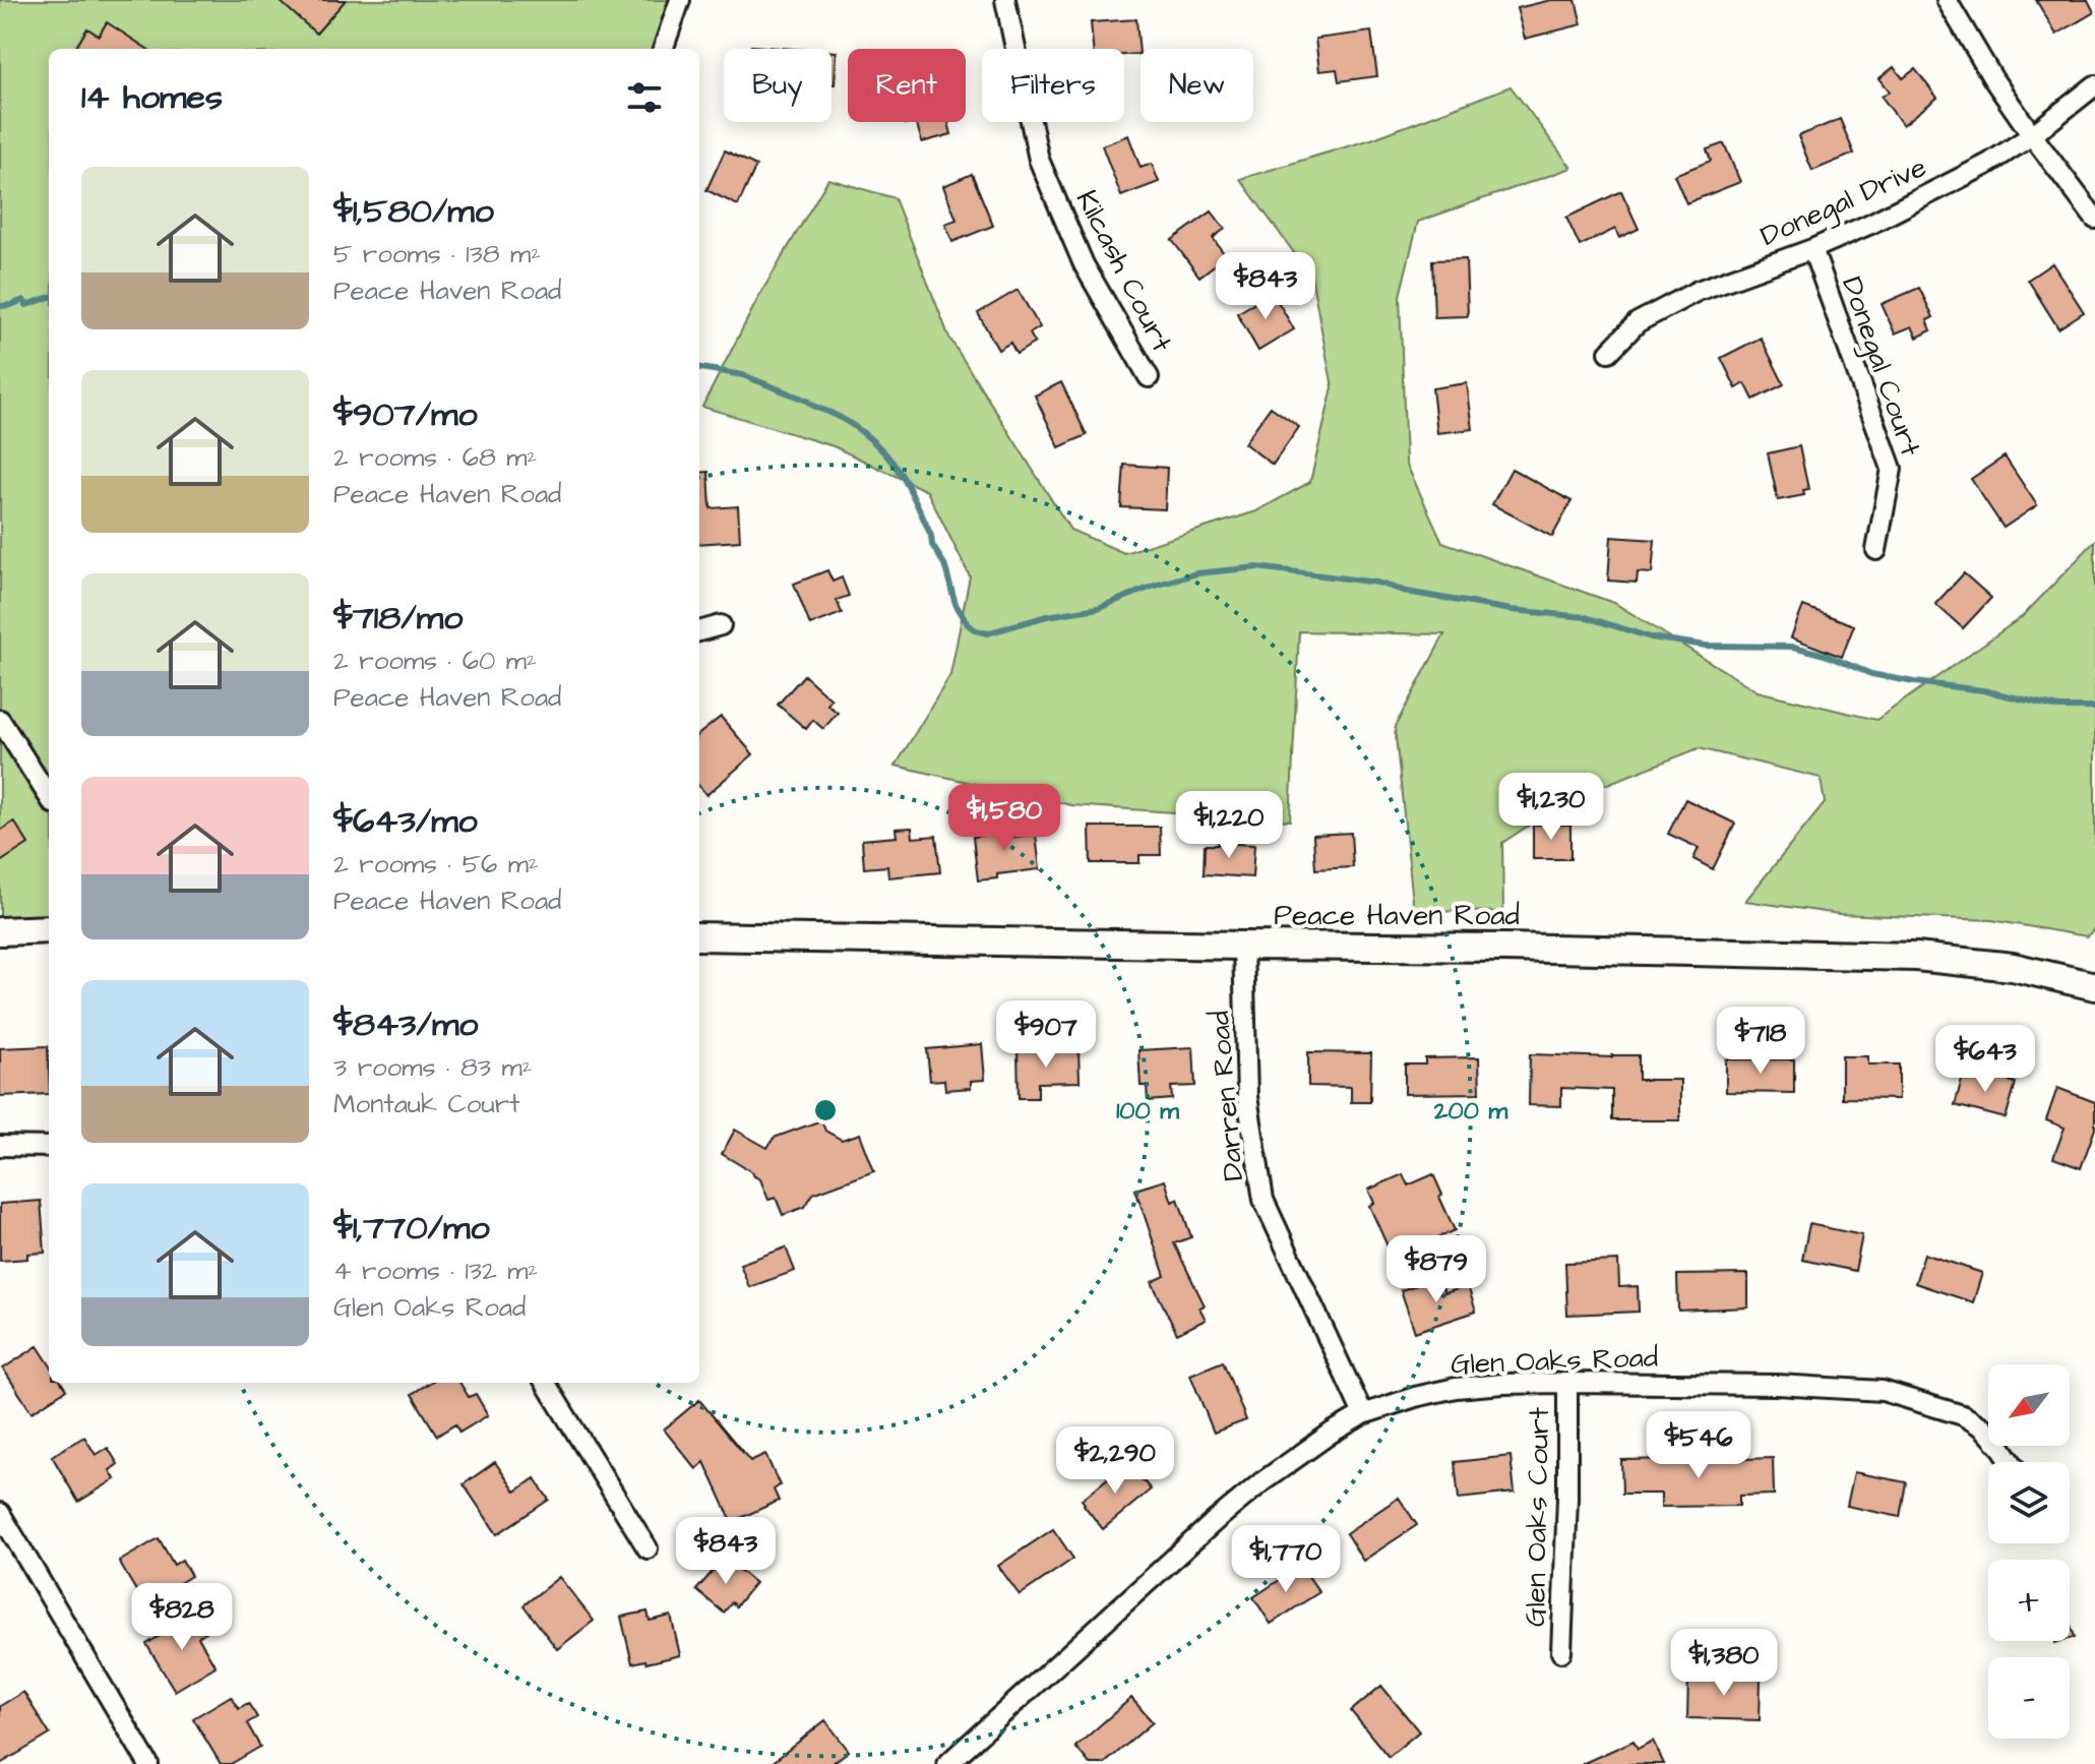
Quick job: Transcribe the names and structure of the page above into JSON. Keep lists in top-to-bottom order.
{
  "streets": {
    "main road": ["Peace Haven Road"],
    "street": [
      "Donegal Drive",
      "Kilcash Court",
      "Donegal Court",
      "Darren Road",
      "Glen Oaks Road",
      "Glen Oaks Court"
    ]
  },
  "crossings": [
    ["Donegal Drive", "Donegal Court"],
    ["Peace Haven Road", "Darren Road"],
    ["Darren Road", "Glen Oaks Road"],
    ["Glen Oaks Road", "Glen Oaks Court"]
  ],
  "north": "bottom left",
  "page": {
    "chip": [
      "Buy",
      "Rent",
      "Filters",
      "New"
    ],
    "heading": "14 homes",
    "list": [
      {
        "name": "$1,580/mo",
        "note": "5 rooms · 138 m² · Peace Haven Road"
      },
      {
        "name": "$907/mo",
        "note": "2 rooms · 68 m² · Peace Haven Road"
      },
      {
        "name": "$718/mo",
        "note": "2 rooms · 60 m² · Peace Haven Road"
      },
      {
        "name": "$643/mo",
        "note": "2 rooms · 56 m² · Peace Haven Road"
      },
      {
        "name": "$843/mo",
        "note": "3 rooms · 83 m² · Montauk Court"
      },
      {
        "name": "$1,770/mo",
        "note": "4 rooms · 132 m² · Glen Oaks Road"
      }
    ],
    "price": [
      "$843",
      "$1,230",
      "$1,580",
      "$1,220",
      "$907",
      "$718",
      "$643",
      "$879",
      "$546",
      "$2,290",
      "$843",
      "$1,770",
      "$828",
      "$1,380"
    ],
    "map_buttons": ["+", "−"]
  },
  "rings": ["100 m", "200 m"]
}
